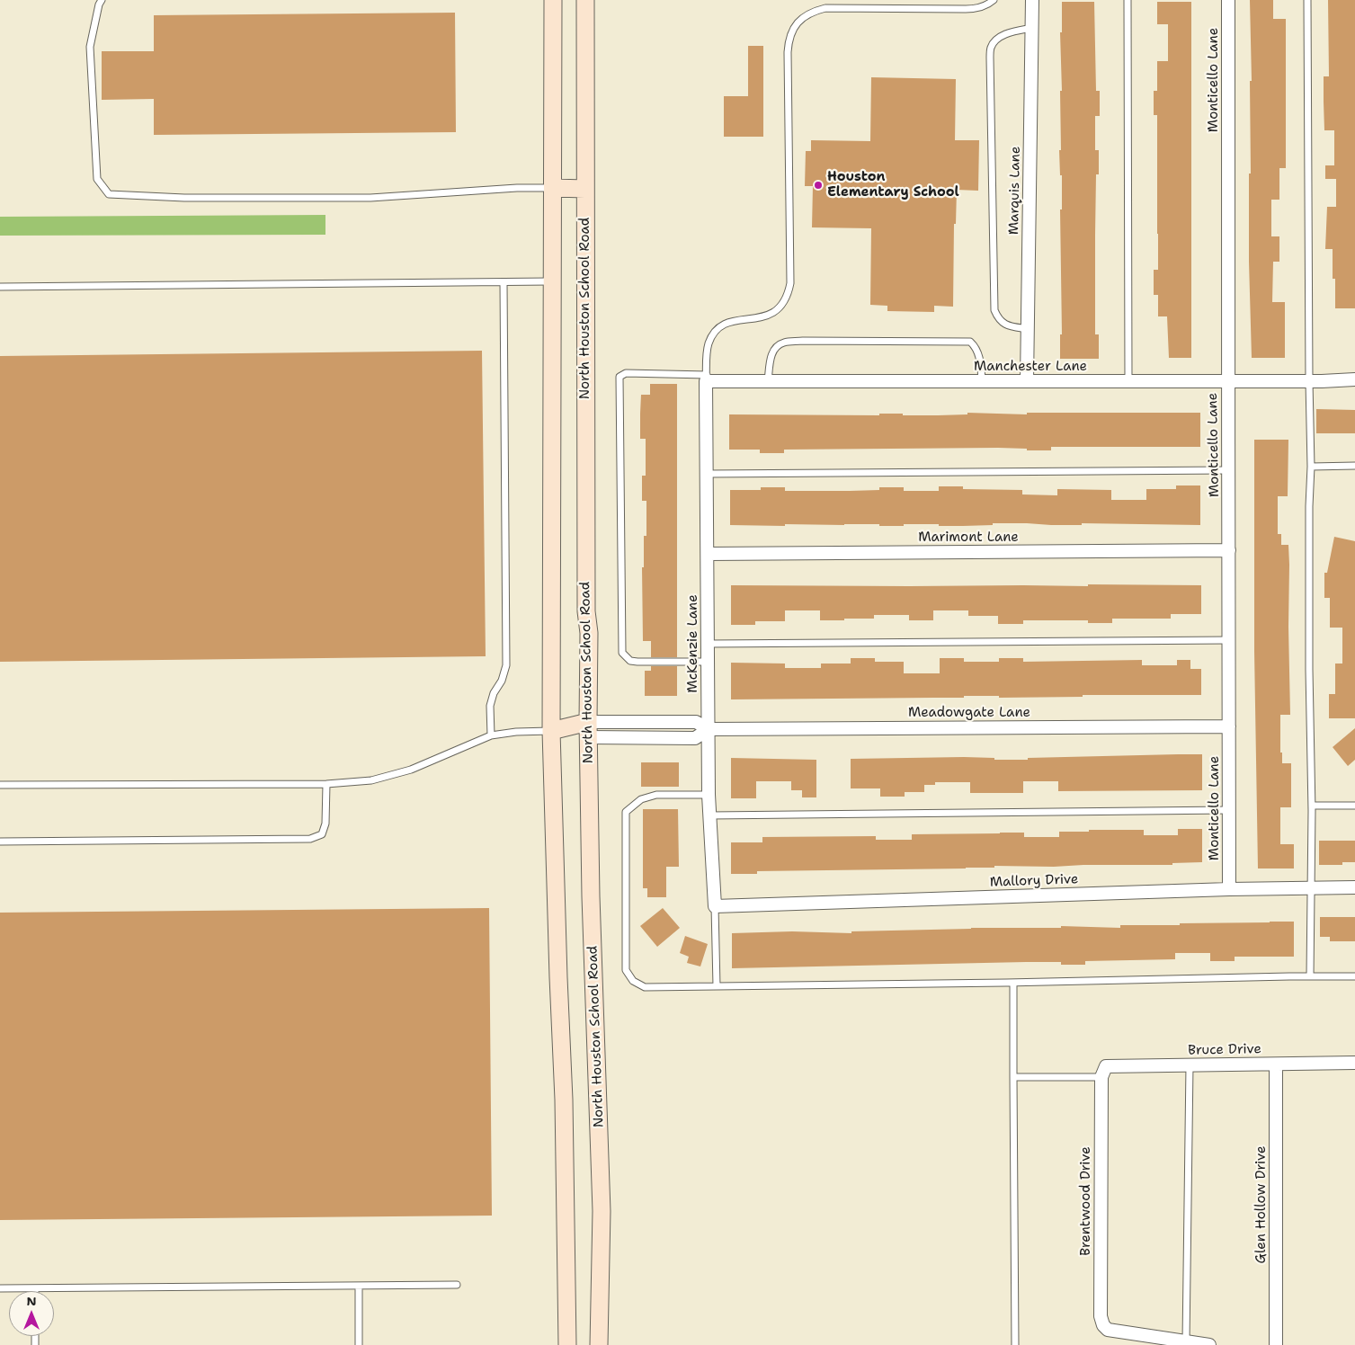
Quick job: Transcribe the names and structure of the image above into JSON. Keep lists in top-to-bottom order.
{
  "streets": {
    "main road": ["North Houston School Road"],
    "street": [
      "Monticello Lane",
      "Marquis Lane",
      "Manchester Lane",
      "Marimont Lane",
      "McKenzie Lane",
      "Meadowgate Lane",
      "Mallory Drive",
      "Bruce Drive",
      "Brentwood Drive",
      "Glen Hollow Drive"
    ]
  },
  "crossings": [
    ["Monticello Lane", "Manchester Lane"],
    ["Monticello Lane", "Marimont Lane"],
    ["Monticello Lane", "Meadowgate Lane"],
    ["Monticello Lane", "Mallory Drive"],
    ["Marquis Lane", "Manchester Lane"],
    ["North Houston School Road", "Meadowgate Lane"],
    ["Manchester Lane", "McKenzie Lane"],
    ["Marimont Lane", "McKenzie Lane"],
    ["McKenzie Lane", "Meadowgate Lane"],
    ["McKenzie Lane", "Mallory Drive"],
    ["Bruce Drive", "Brentwood Drive"],
    ["Bruce Drive", "Glen Hollow Drive"]
  ],
  "places": ["Houston Elementary School"],
  "north": "top"
}
